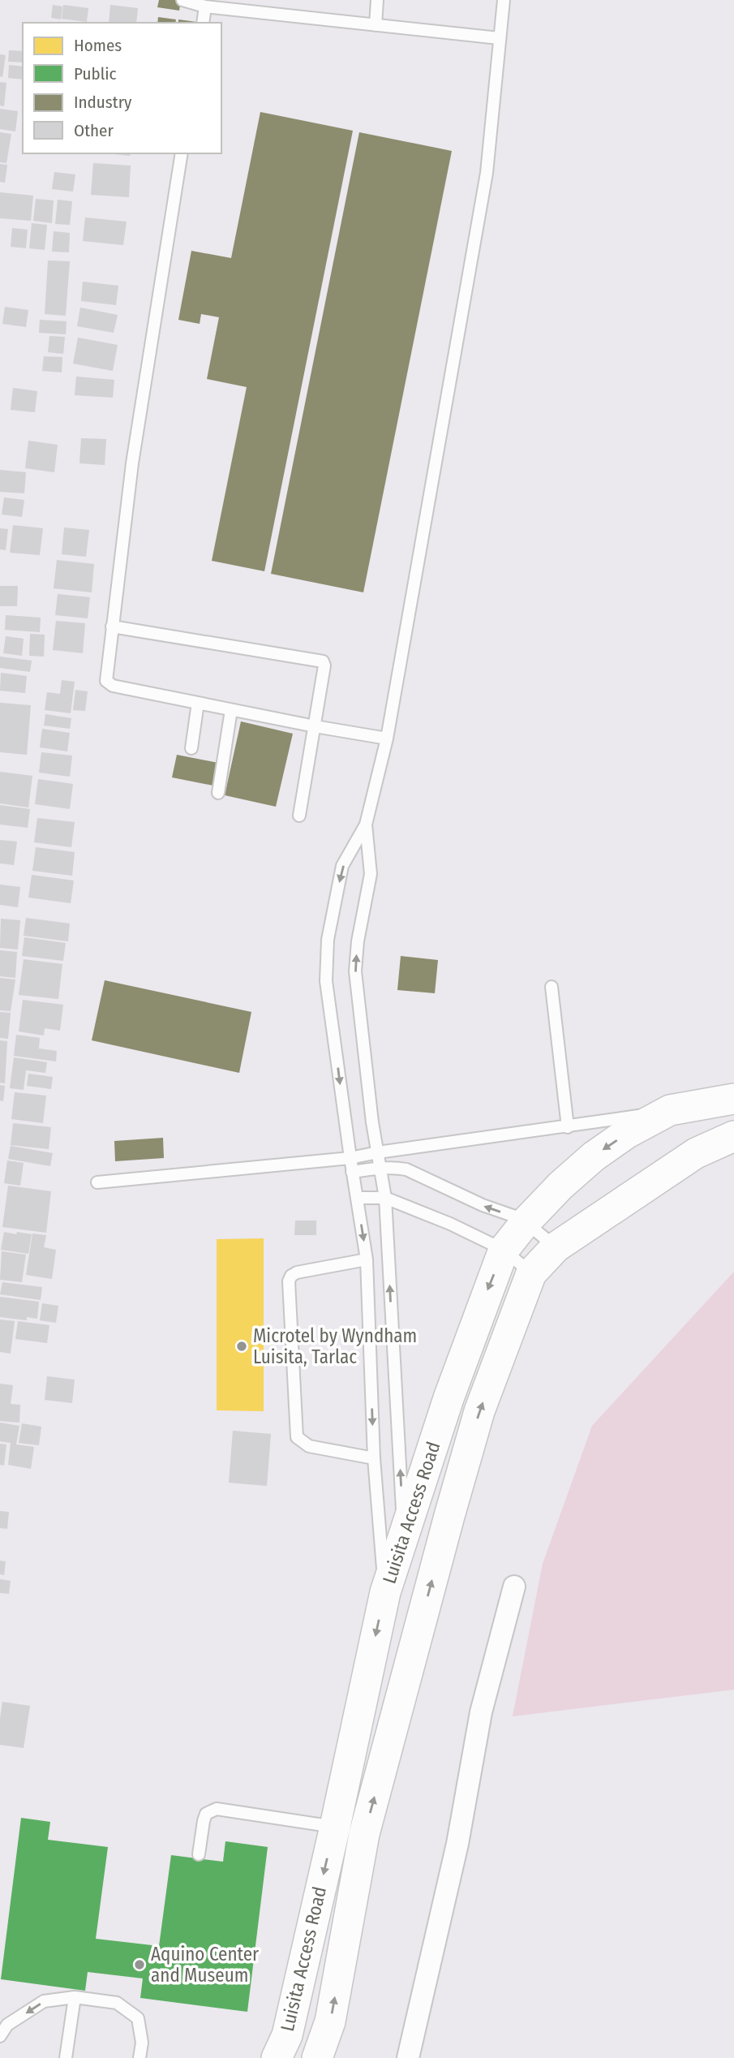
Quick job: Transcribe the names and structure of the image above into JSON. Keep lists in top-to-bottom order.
{
  "streets": {
    "main road": ["Luisita Access Road"]
  },
  "places": ["Microtel by Wyndham Luisita, Tarlac", "Aquino Center and Museum"],
  "legend": [
    "Homes",
    "Public",
    "Industry",
    "Other"
  ]
}
